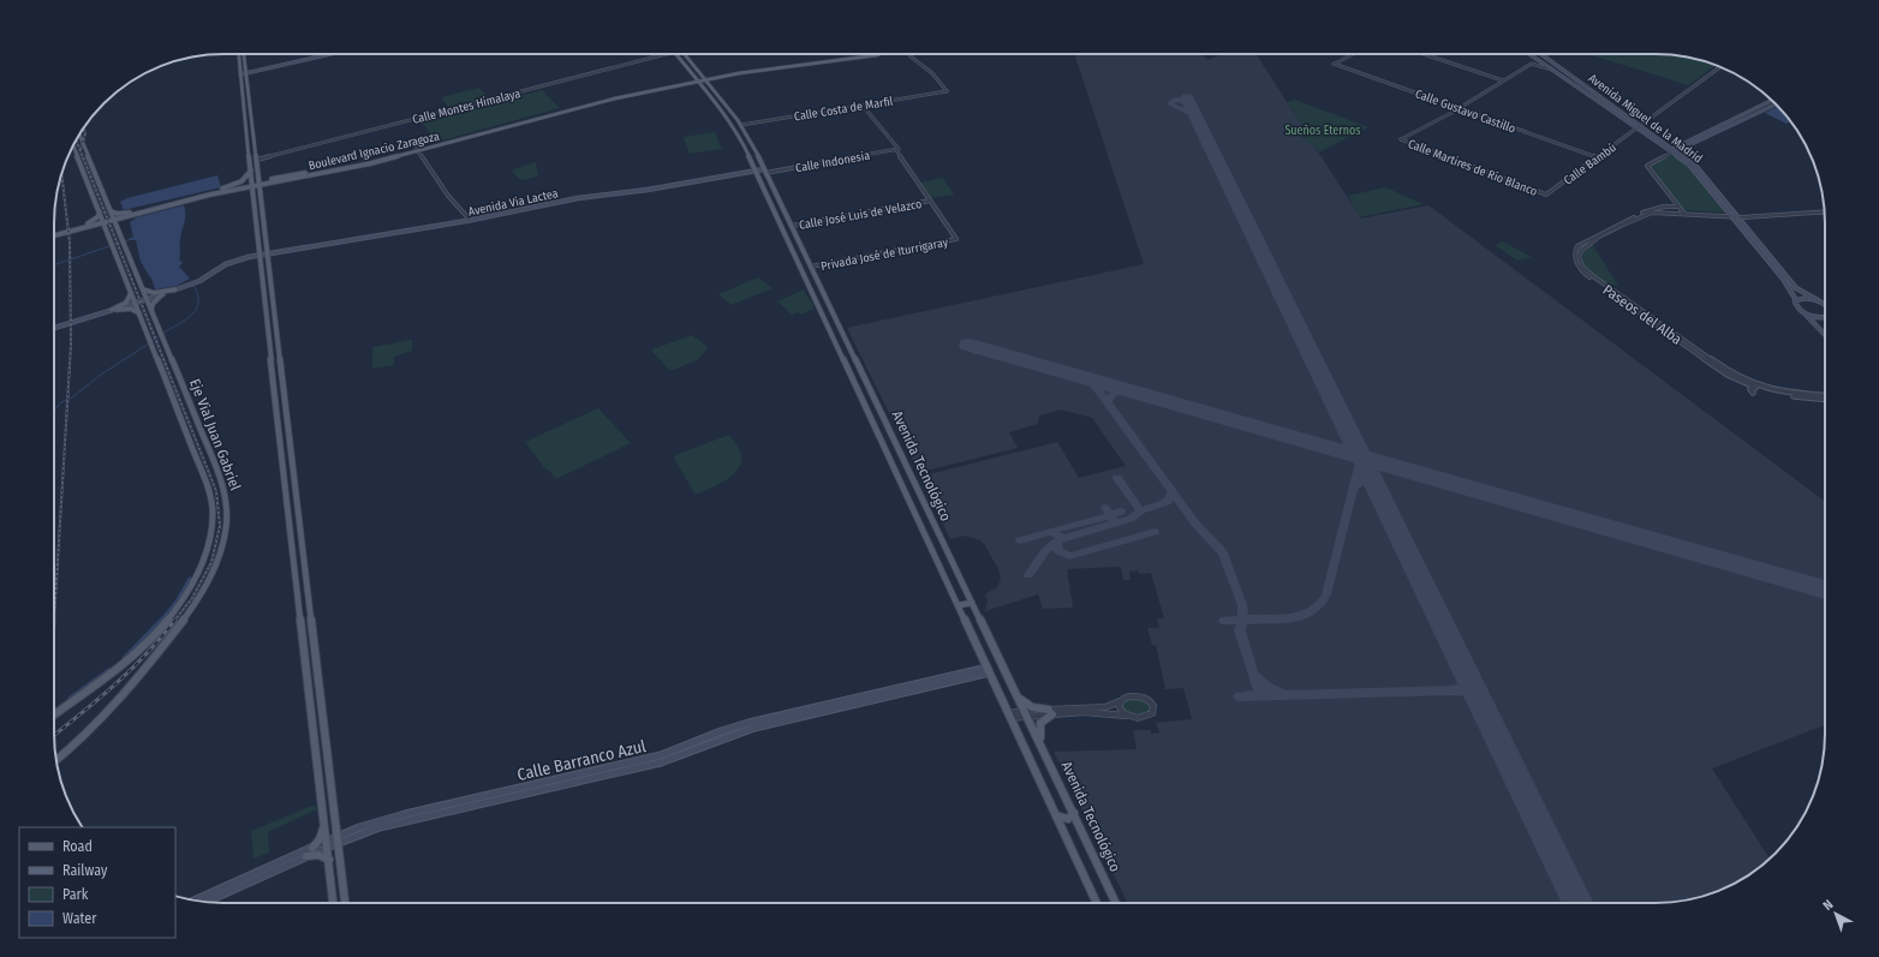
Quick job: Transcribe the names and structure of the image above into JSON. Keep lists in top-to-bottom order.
{
  "streets": {
    "main road": [
      "Avenida Miguel de la Madrid",
      "Boulevard Ignacio Zaragoza",
      "Avenida Via Lactea",
      "Eje Vial Juan Gabriel",
      "Avenida Tecnológico",
      "Calle Barranco Azul"
    ],
    "street": [
      "Calle Montes Himalaya",
      "Calle Costa de Marfil",
      "Calle Gustavo Castillo",
      "Calle Indonesia",
      "Calle Bambú",
      "Calle Martires de Río Blanco",
      "Calle José Luis de Velazco",
      "Privada José de Iturrigaray",
      "Paseos del Alba"
    ]
  },
  "crossings": [
    ["Calle Costa de Marfil", "Avenida Tecnológico"],
    ["Calle Gustavo Castillo", "Calle Bambú"],
    ["Calle Gustavo Castillo", "Calle Martires de Río Blanco"],
    ["Avenida Miguel de la Madrid", "Calle Bambú"],
    ["Avenida Miguel de la Madrid", "Paseos del Alba"],
    ["Boulevard Ignacio Zaragoza", "Eje Vial Juan Gabriel"],
    ["Boulevard Ignacio Zaragoza", "Avenida Tecnológico"],
    ["Calle Indonesia", "Avenida Via Lactea"],
    ["Calle Indonesia", "Avenida Tecnológico"],
    ["Calle Bambú", "Calle Martires de Río Blanco"],
    ["Avenida Via Lactea", "Eje Vial Juan Gabriel"],
    ["Avenida Via Lactea", "Avenida Tecnológico"],
    ["Calle José Luis de Velazco", "Privada José de Iturrigaray"],
    ["Calle José Luis de Velazco", "Avenida Tecnológico"],
    ["Privada José de Iturrigaray", "Avenida Tecnológico"],
    ["Avenida Tecnológico", "Calle Barranco Azul"]
  ],
  "parks": ["Sueños Eternos"],
  "legend": [
    "Road",
    "Railway",
    "Park",
    "Water"
  ],
  "north": "top left"
}
